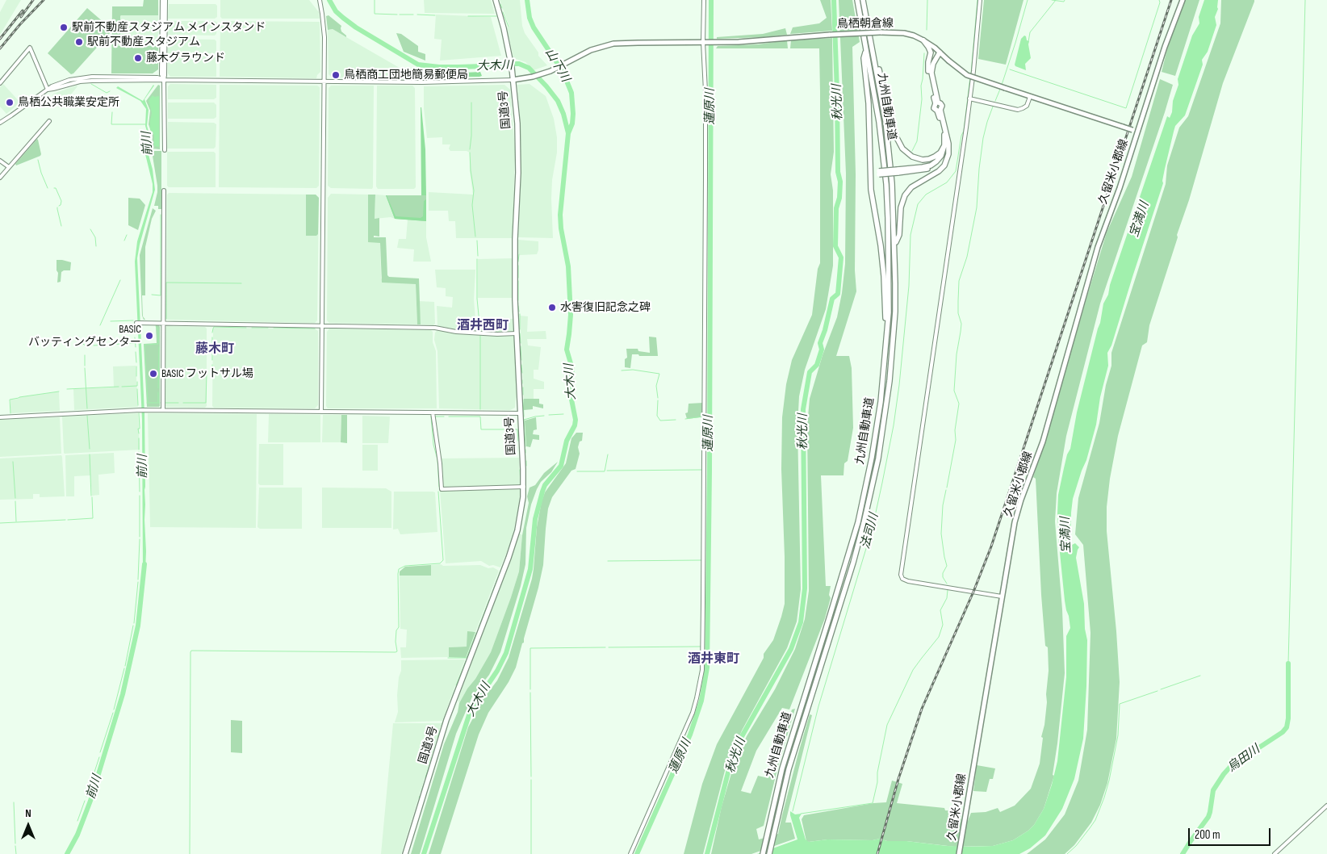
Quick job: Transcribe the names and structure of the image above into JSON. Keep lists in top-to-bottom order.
{
  "streets": {
    "highway": ["九州自動車道", "国道3号"],
    "main road": ["鳥栖朝倉線", "久留米小郡線"]
  },
  "crossings": [
    ["鳥栖朝倉線", "国道3号"],
    ["鳥栖朝倉線", "久留米小郡線"]
  ],
  "districts": ["酒井西町", "藤木町", "酒井東町"],
  "water": [
    "山下川",
    "大木川",
    "秋光川",
    "蓮原川",
    "前川",
    "宝満川",
    "法司川",
    "烏田川"
  ],
  "places": [
    "駅前不動産スタジアム メインスタンド",
    "駅前不動産スタジアム",
    "藤木グラウンド",
    "鳥栖商工団地簡易郵便局",
    "鳥栖公共職業安定所",
    "水害復旧記念之碑",
    "BASIC バッティングセンター",
    "BASIC フットサル場"
  ],
  "scale_bar": "200 m",
  "north": "top"
}
